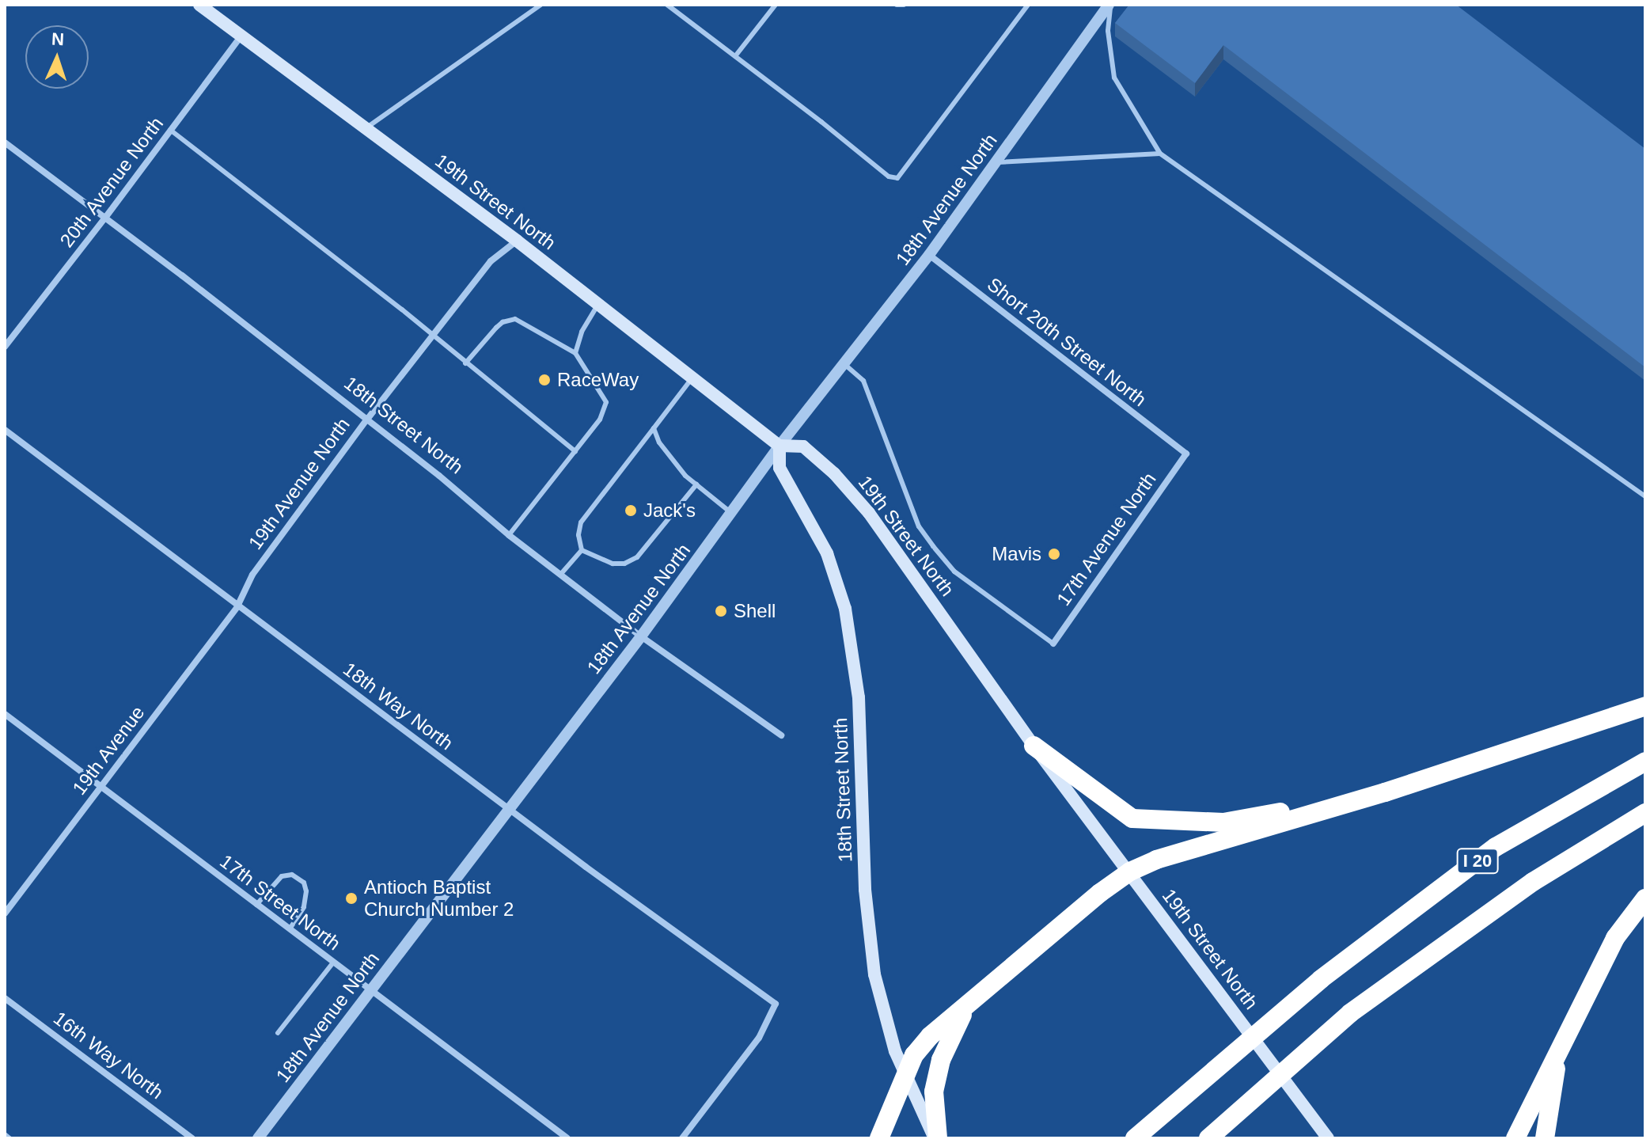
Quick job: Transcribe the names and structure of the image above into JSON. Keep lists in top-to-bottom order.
{
  "streets": {
    "highway": ["I 20"],
    "main road": ["19th Street North", "18th Street North"],
    "street": [
      "20th Avenue North",
      "18th Avenue North",
      "Short 20th Street North",
      "19th Avenue North",
      "17th Avenue North",
      "18th Way North",
      "19th Avenue",
      "17th Street North",
      "16th Way North"
    ]
  },
  "crossings": [
    ["20th Avenue North", "19th Street North"],
    ["20th Avenue North", "18th Street North"],
    ["18th Avenue North", "19th Street North"],
    ["18th Avenue North", "Short 20th Street North"],
    ["18th Avenue North", "18th Street North"],
    ["18th Avenue North", "18th Way North"],
    ["18th Avenue North", "17th Street North"],
    ["19th Street North", "18th Street North"],
    ["19th Street North", "19th Avenue North"],
    ["Short 20th Street North", "17th Avenue North"],
    ["18th Street North", "19th Avenue North"],
    ["19th Avenue North", "18th Way North"],
    ["19th Avenue North", "19th Avenue"],
    ["18th Way North", "19th Avenue"],
    ["19th Avenue", "17th Street North"]
  ],
  "places": [
    "RaceWay",
    "Jack's",
    "Mavis",
    "Shell",
    "Antioch Baptist Church Number 2"
  ],
  "north": "top"
}
